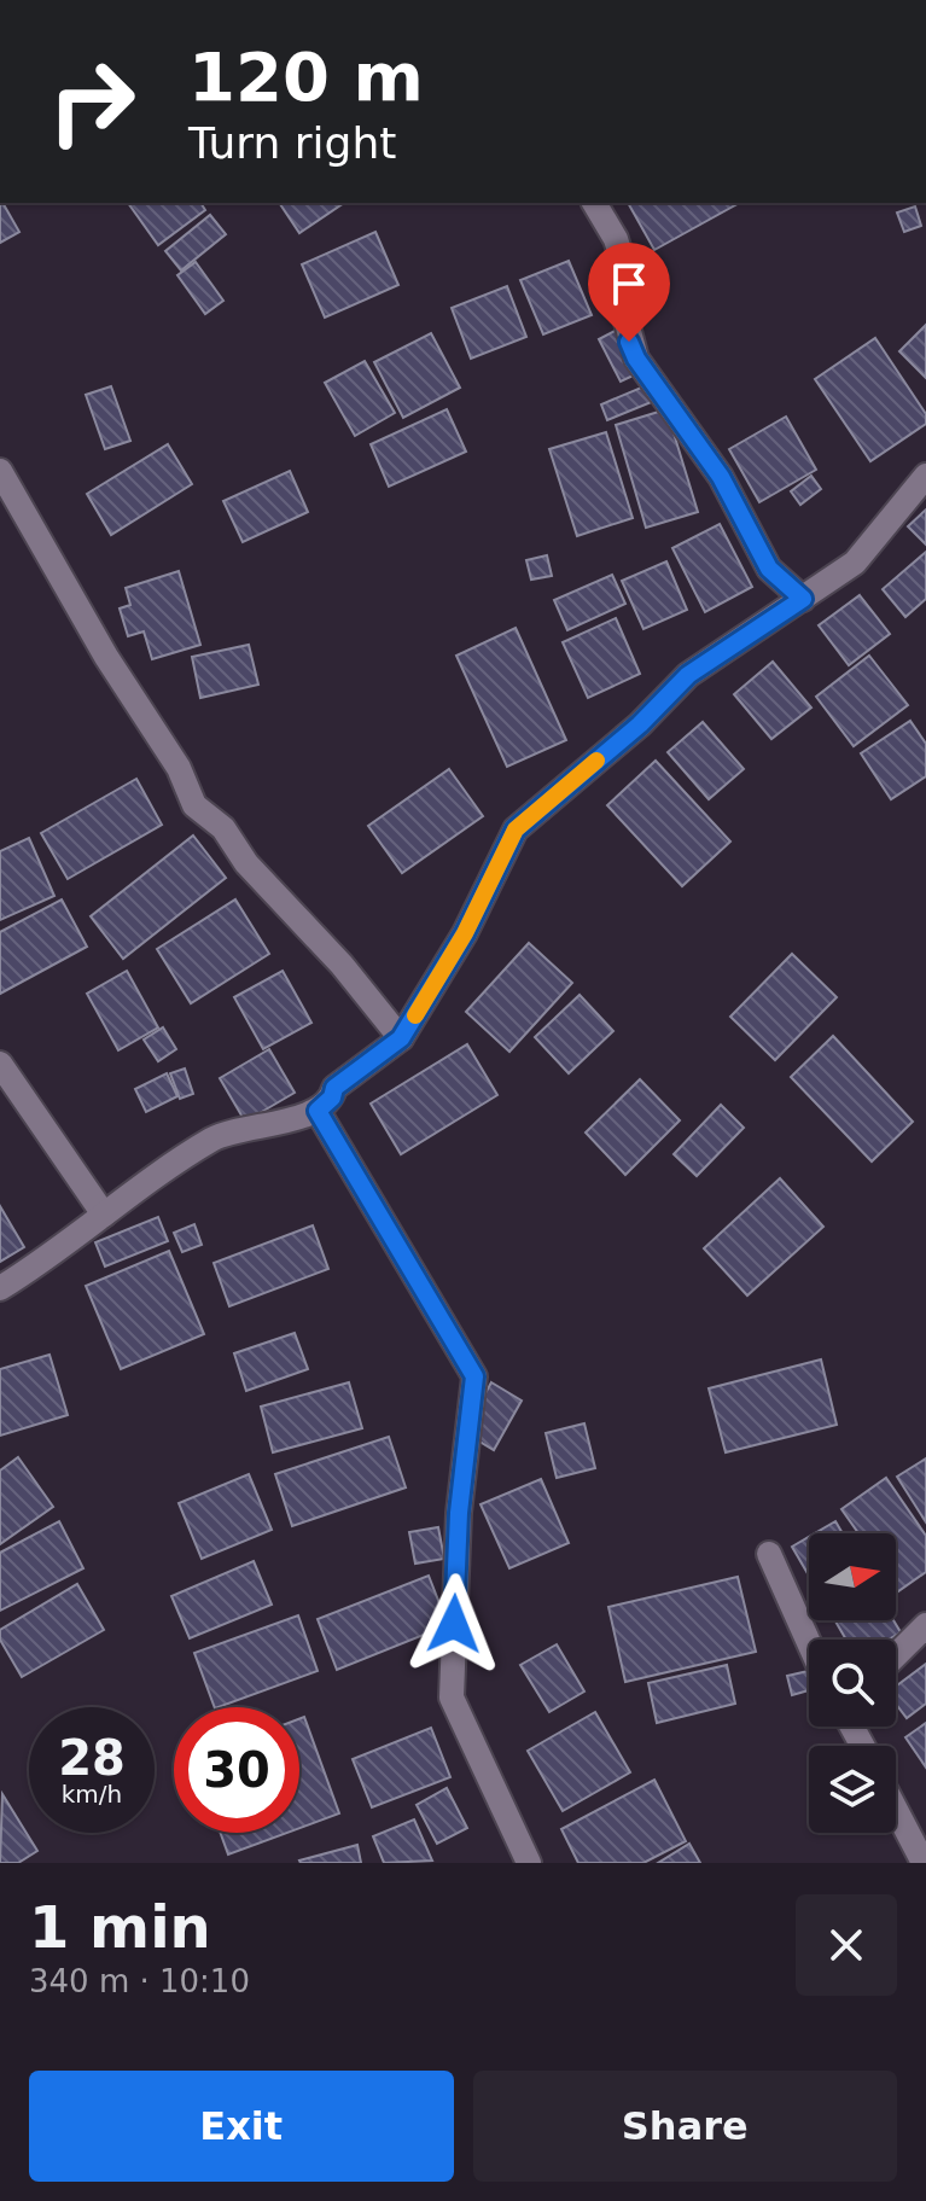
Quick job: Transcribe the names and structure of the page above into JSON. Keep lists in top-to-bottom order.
{
  "north": "right",
  "page": {
    "turn": ["120 m", "Turn right"],
    "speed": "28 km/h",
    "limit": "30",
    "heading": ["1 min", "340 m · 10:10"],
    "buttons": ["Exit", "Share"]
  }
}
